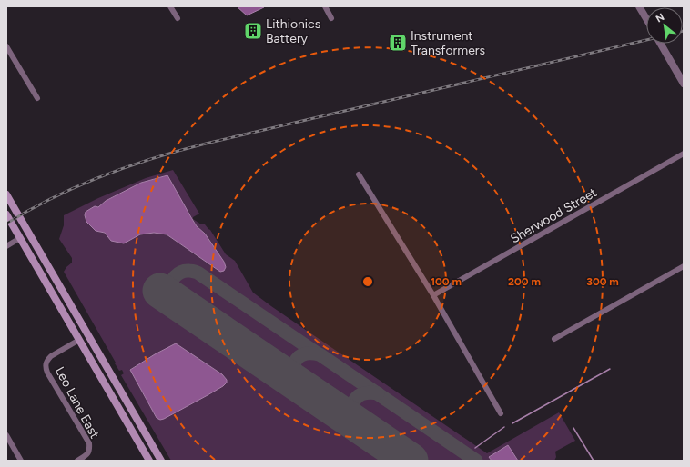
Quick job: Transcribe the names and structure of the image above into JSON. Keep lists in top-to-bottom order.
{
  "streets": {
    "street": ["Sherwood Street", "Leo Lane East"]
  },
  "places": {
    "building": ["Lithionics Battery", "Instrument Transformers"]
  },
  "north": "top left",
  "rings": ["100 m", "200 m", "300 m"]
}
